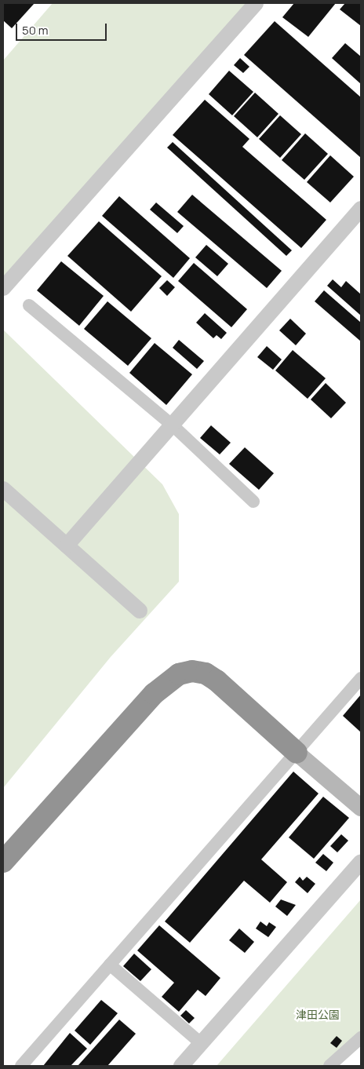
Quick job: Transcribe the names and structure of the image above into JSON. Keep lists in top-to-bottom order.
{
  "parks": ["津田公園"],
  "scale_bar": "50 m"
}
